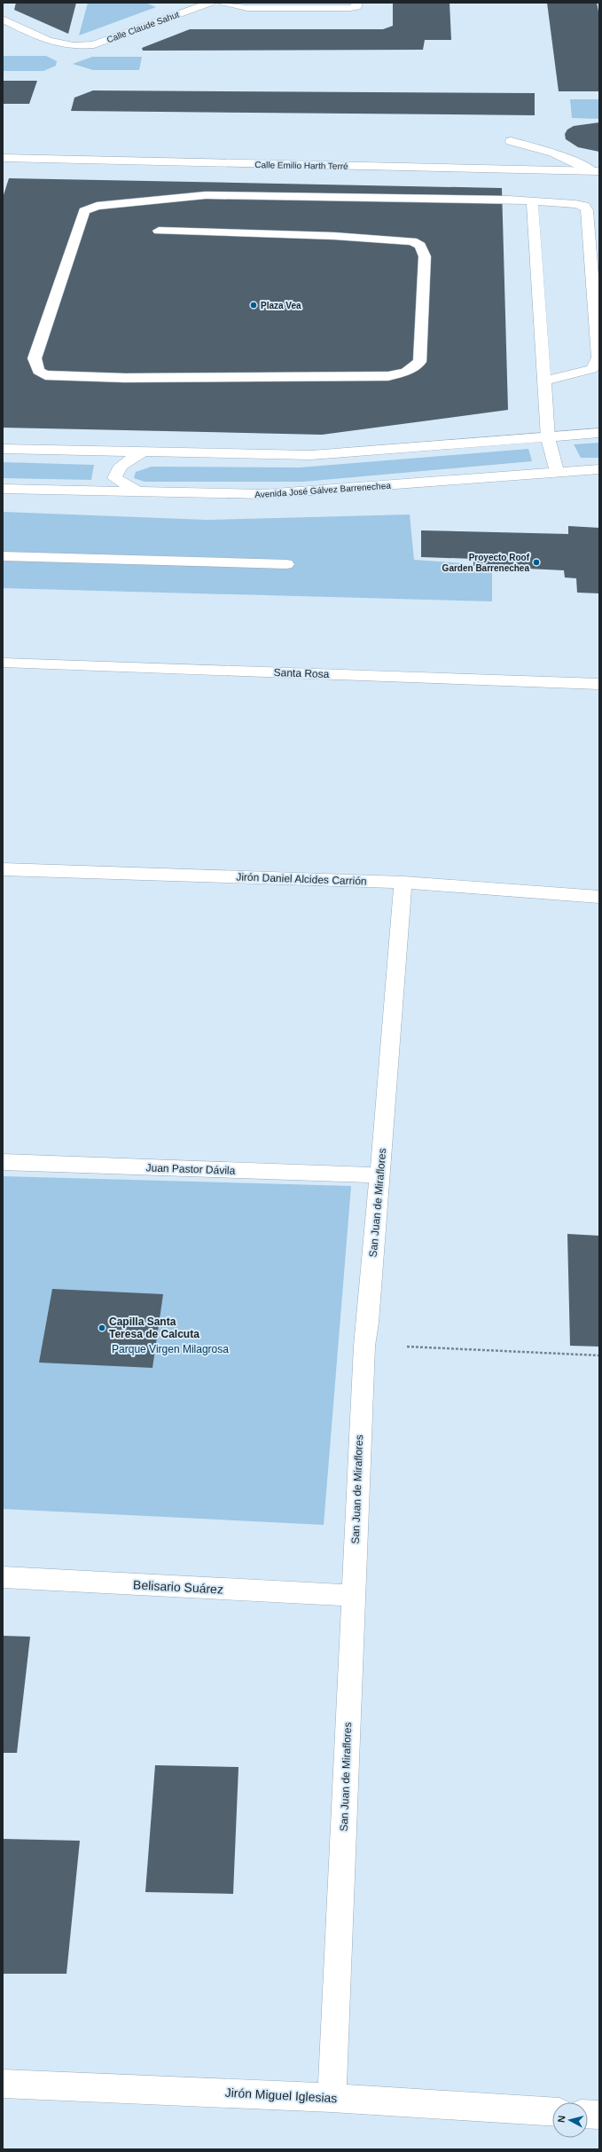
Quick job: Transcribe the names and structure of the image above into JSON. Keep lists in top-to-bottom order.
{
  "streets": {
    "street": [
      "Calle Claude Sahut",
      "Calle Emilio Harth Terré",
      "Avenida José Gálvez Barrenechea",
      "Santa Rosa",
      "Jirón Daniel Alcides Carrión",
      "Juan Pastor Dávila",
      "San Juan de Miraflores",
      "Belisario Suárez",
      "Jirón Miguel Iglesias"
    ]
  },
  "crossings": [
    ["Jirón Daniel Alcides Carrión", "San Juan de Miraflores"],
    ["Juan Pastor Dávila", "San Juan de Miraflores"],
    ["San Juan de Miraflores", "Belisario Suárez"],
    ["San Juan de Miraflores", "Jirón Miguel Iglesias"]
  ],
  "parks": ["Parque Virgen Milagrosa"],
  "places": ["Plaza Vea", "Proyecto Roof Garden Barrenechea", "Capilla Santa Teresa de Calcuta"],
  "north": "left"
}
